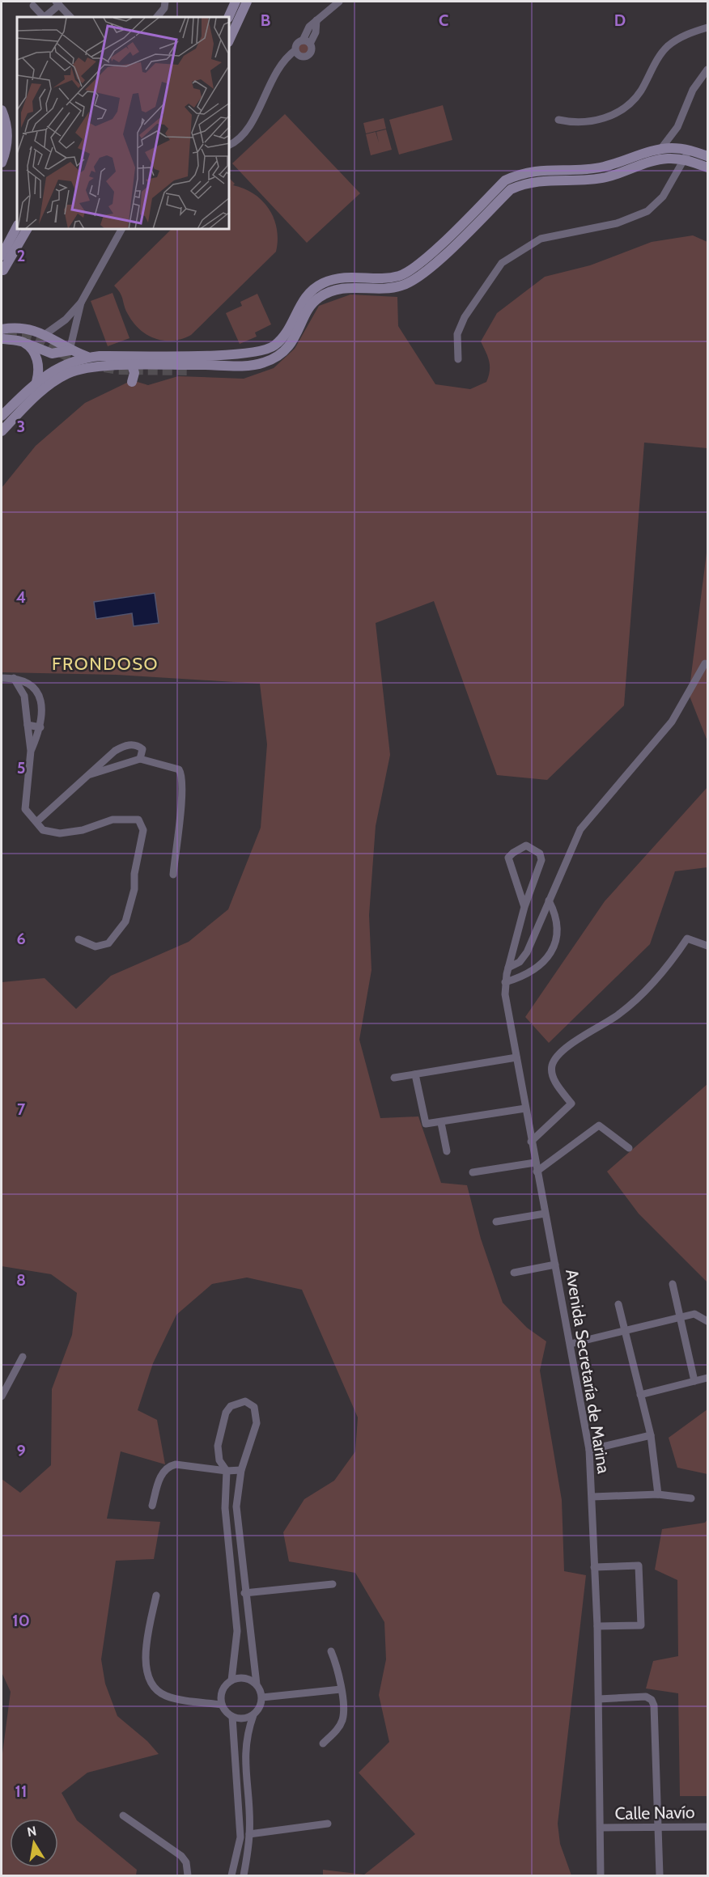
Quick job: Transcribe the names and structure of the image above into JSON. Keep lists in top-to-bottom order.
{
  "streets": {
    "street": ["Avenida Secretaría de Marina", "Calle Navío"]
  },
  "crossings": [
    ["Avenida Secretaría de Marina", "Calle Navío"]
  ],
  "districts": ["FRONDOSO"],
  "north": "top",
  "grid": {
    "columns": ["B", "C", "D"],
    "rows": [
      "2",
      "3",
      "4",
      "5",
      "6",
      "7",
      "8",
      "9",
      "10",
      "11"
    ]
  }
}
